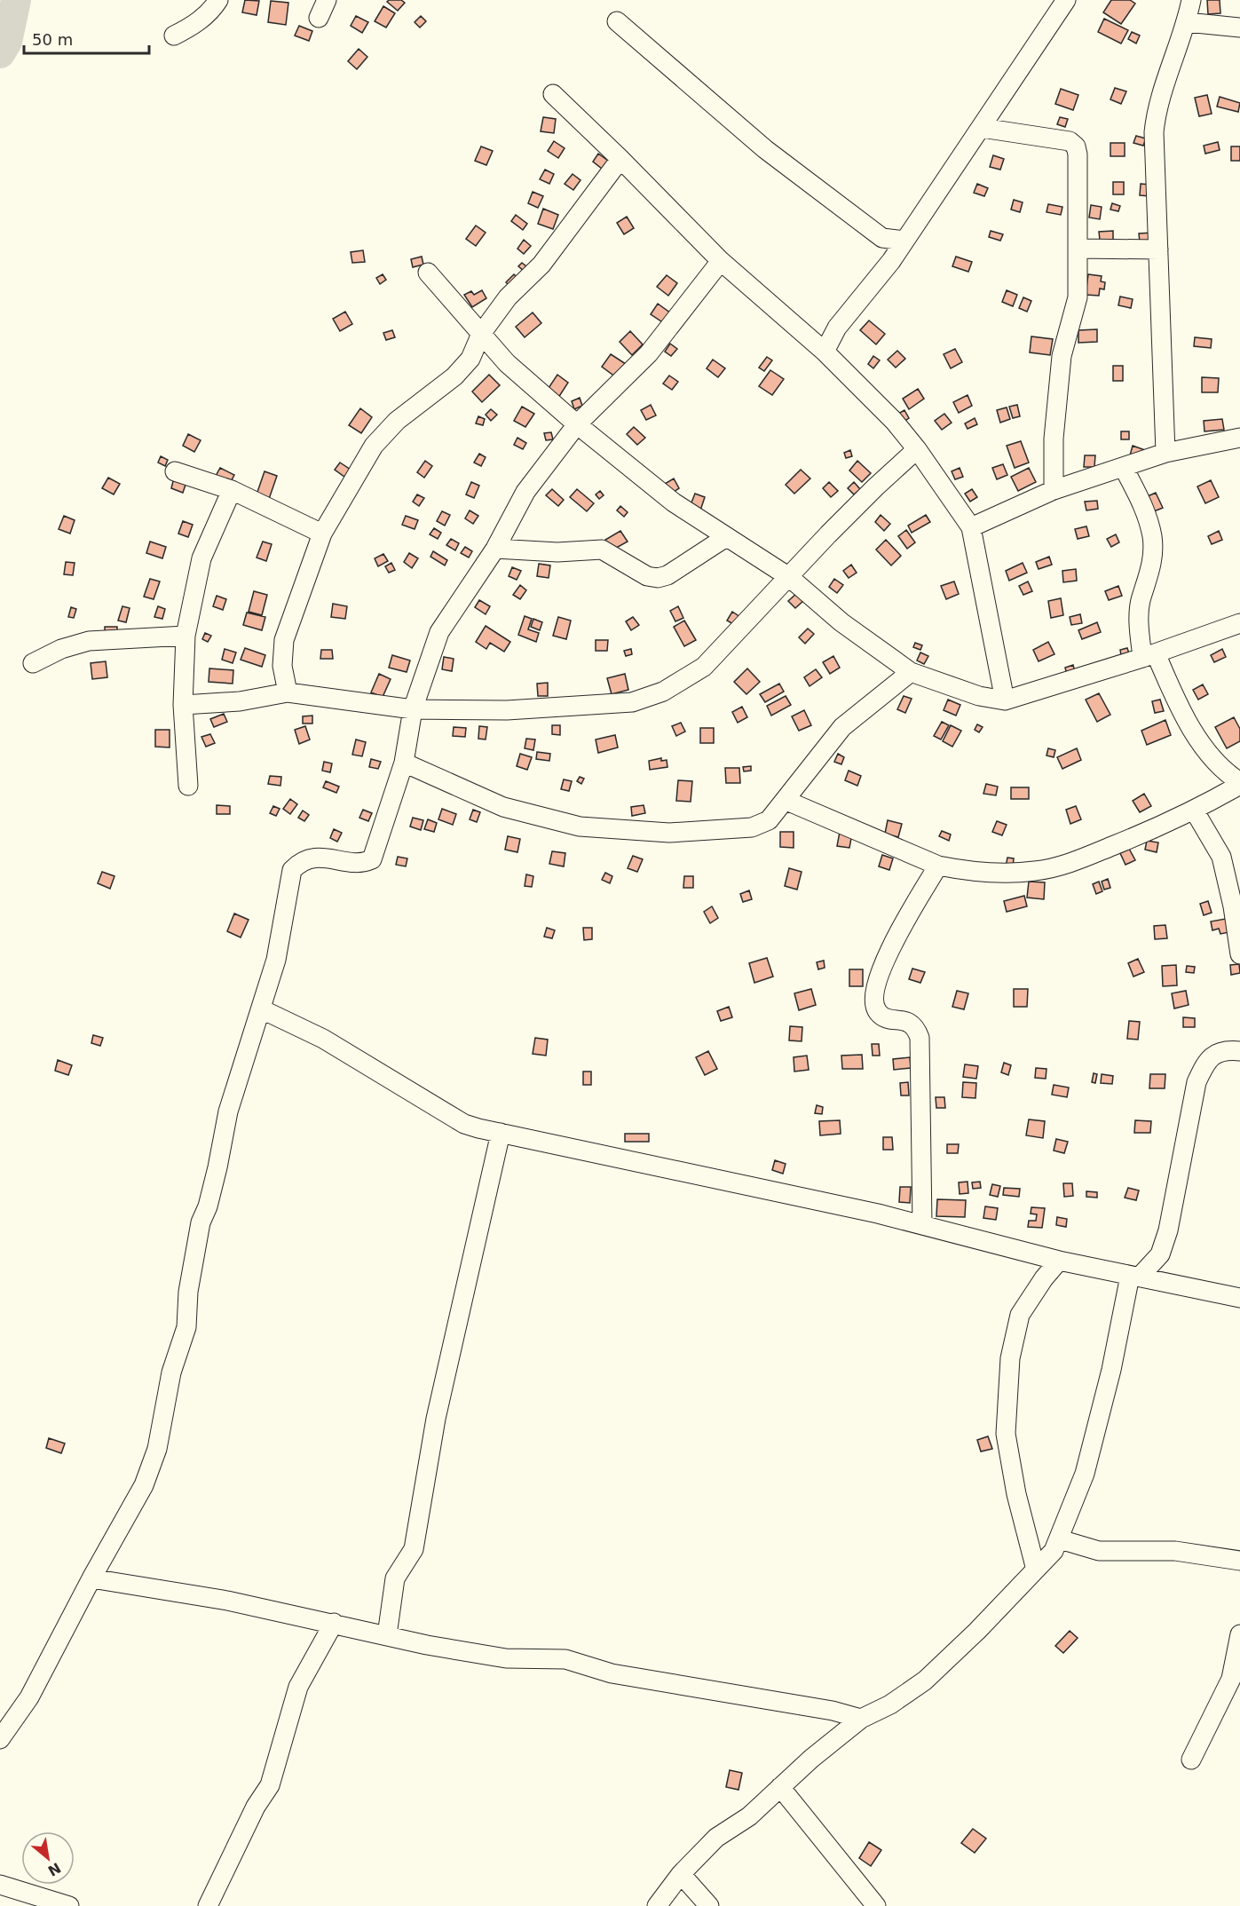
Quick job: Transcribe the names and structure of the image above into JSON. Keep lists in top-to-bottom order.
{
  "scale_bar": "50 m",
  "north": "bottom right"
}
